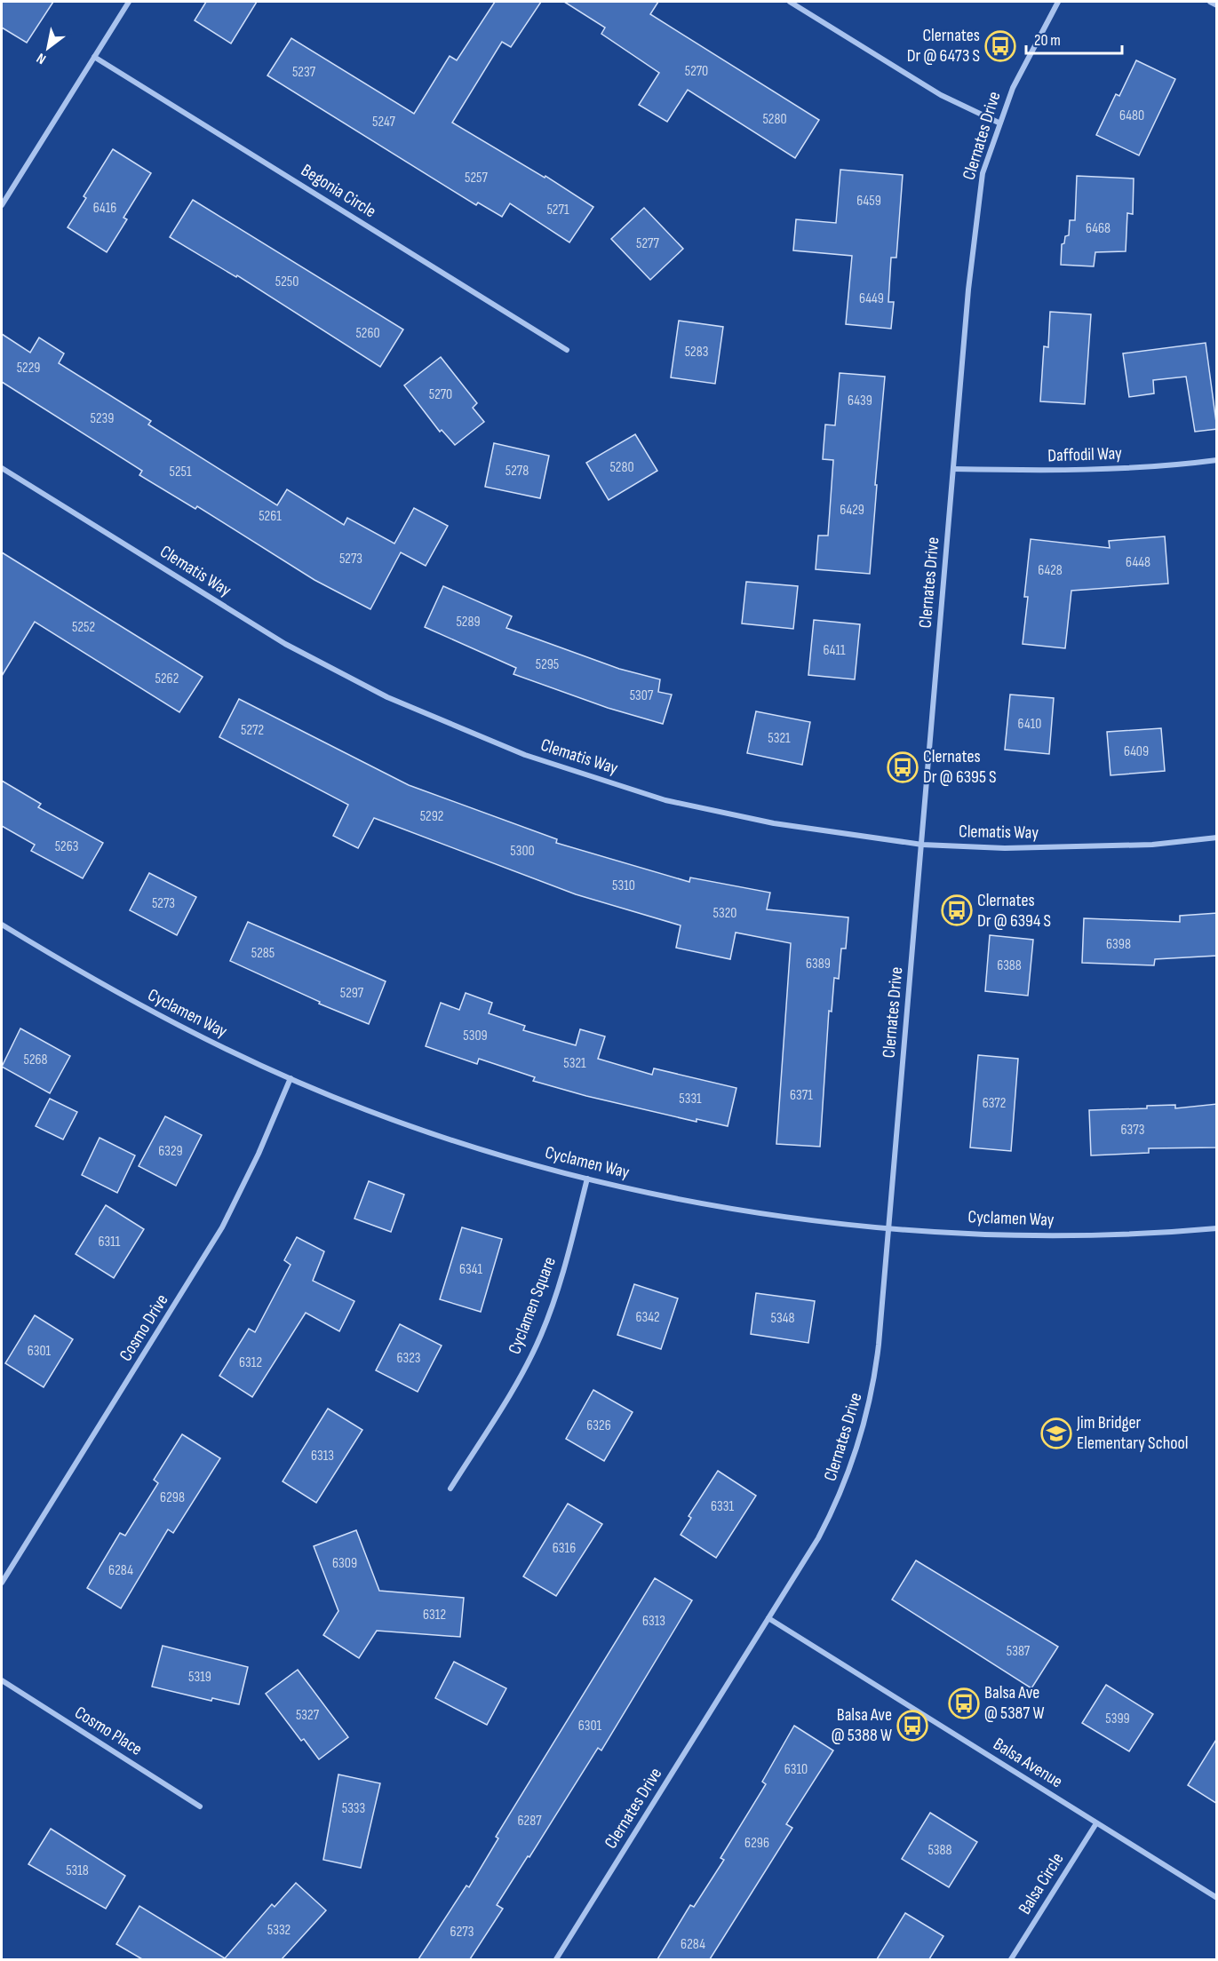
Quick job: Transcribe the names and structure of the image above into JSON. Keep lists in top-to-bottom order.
{
  "streets": {
    "street": [
      "Clernates Drive",
      "Begonia Circle",
      "Daffodil Way",
      "Clematis Way",
      "Cyclamen Way",
      "Cyclamen Square",
      "Cosmo Drive",
      "Cosmo Place",
      "Balsa Avenue",
      "Balsa Circle"
    ]
  },
  "crossings": [
    ["Clernates Drive", "Daffodil Way"],
    ["Clernates Drive", "Clematis Way"],
    ["Clernates Drive", "Cyclamen Way"],
    ["Clernates Drive", "Balsa Avenue"],
    ["Cyclamen Way", "Cyclamen Square"],
    ["Cyclamen Way", "Cosmo Drive"],
    ["Balsa Avenue", "Balsa Circle"]
  ],
  "places": {
    "bus stop": [
      "Clernates Dr @ 6473 S",
      "Clernates Dr @ 6395 S",
      "Clernates Dr @ 6394 S",
      "Balsa Ave @ 5387 W",
      "Balsa Ave @ 5388 W"
    ],
    "school or university": ["Jim Bridger Elementary School"]
  },
  "house_numbers": [
    "5270",
    "5237",
    "6480",
    "5280",
    "5247",
    "5257",
    "6459",
    "6416",
    "5271",
    "6468",
    "5277",
    "5250",
    "6449",
    "5260",
    "5283",
    "5229",
    "5270",
    "6439",
    "5239",
    "5280",
    "5278",
    "5251",
    "6429",
    "5261",
    "5273",
    "6448",
    "6428",
    "5289",
    "5252",
    "6411",
    "5295",
    "5262",
    "5307",
    "6410",
    "5272",
    "5321",
    "6409",
    "5292",
    "5263",
    "5300",
    "5310",
    "5273",
    "5320",
    "6398",
    "5285",
    "6389",
    "6388",
    "5297",
    "5309",
    "5268",
    "5321",
    "6371",
    "5331",
    "6372",
    "6373",
    "6329",
    "6311",
    "6341",
    "6342",
    "5348",
    "6301",
    "6323",
    "6312",
    "6326",
    "6313",
    "6298",
    "6331",
    "6316",
    "6309",
    "6284",
    "6312",
    "6313",
    "5387",
    "5319",
    "5327",
    "5399",
    "6301",
    "6310",
    "5333",
    "6287",
    "6296",
    "5388",
    "5318",
    "5332",
    "6273",
    "6284"
  ],
  "scale_bar": "20 m",
  "north": "bottom left"
}
